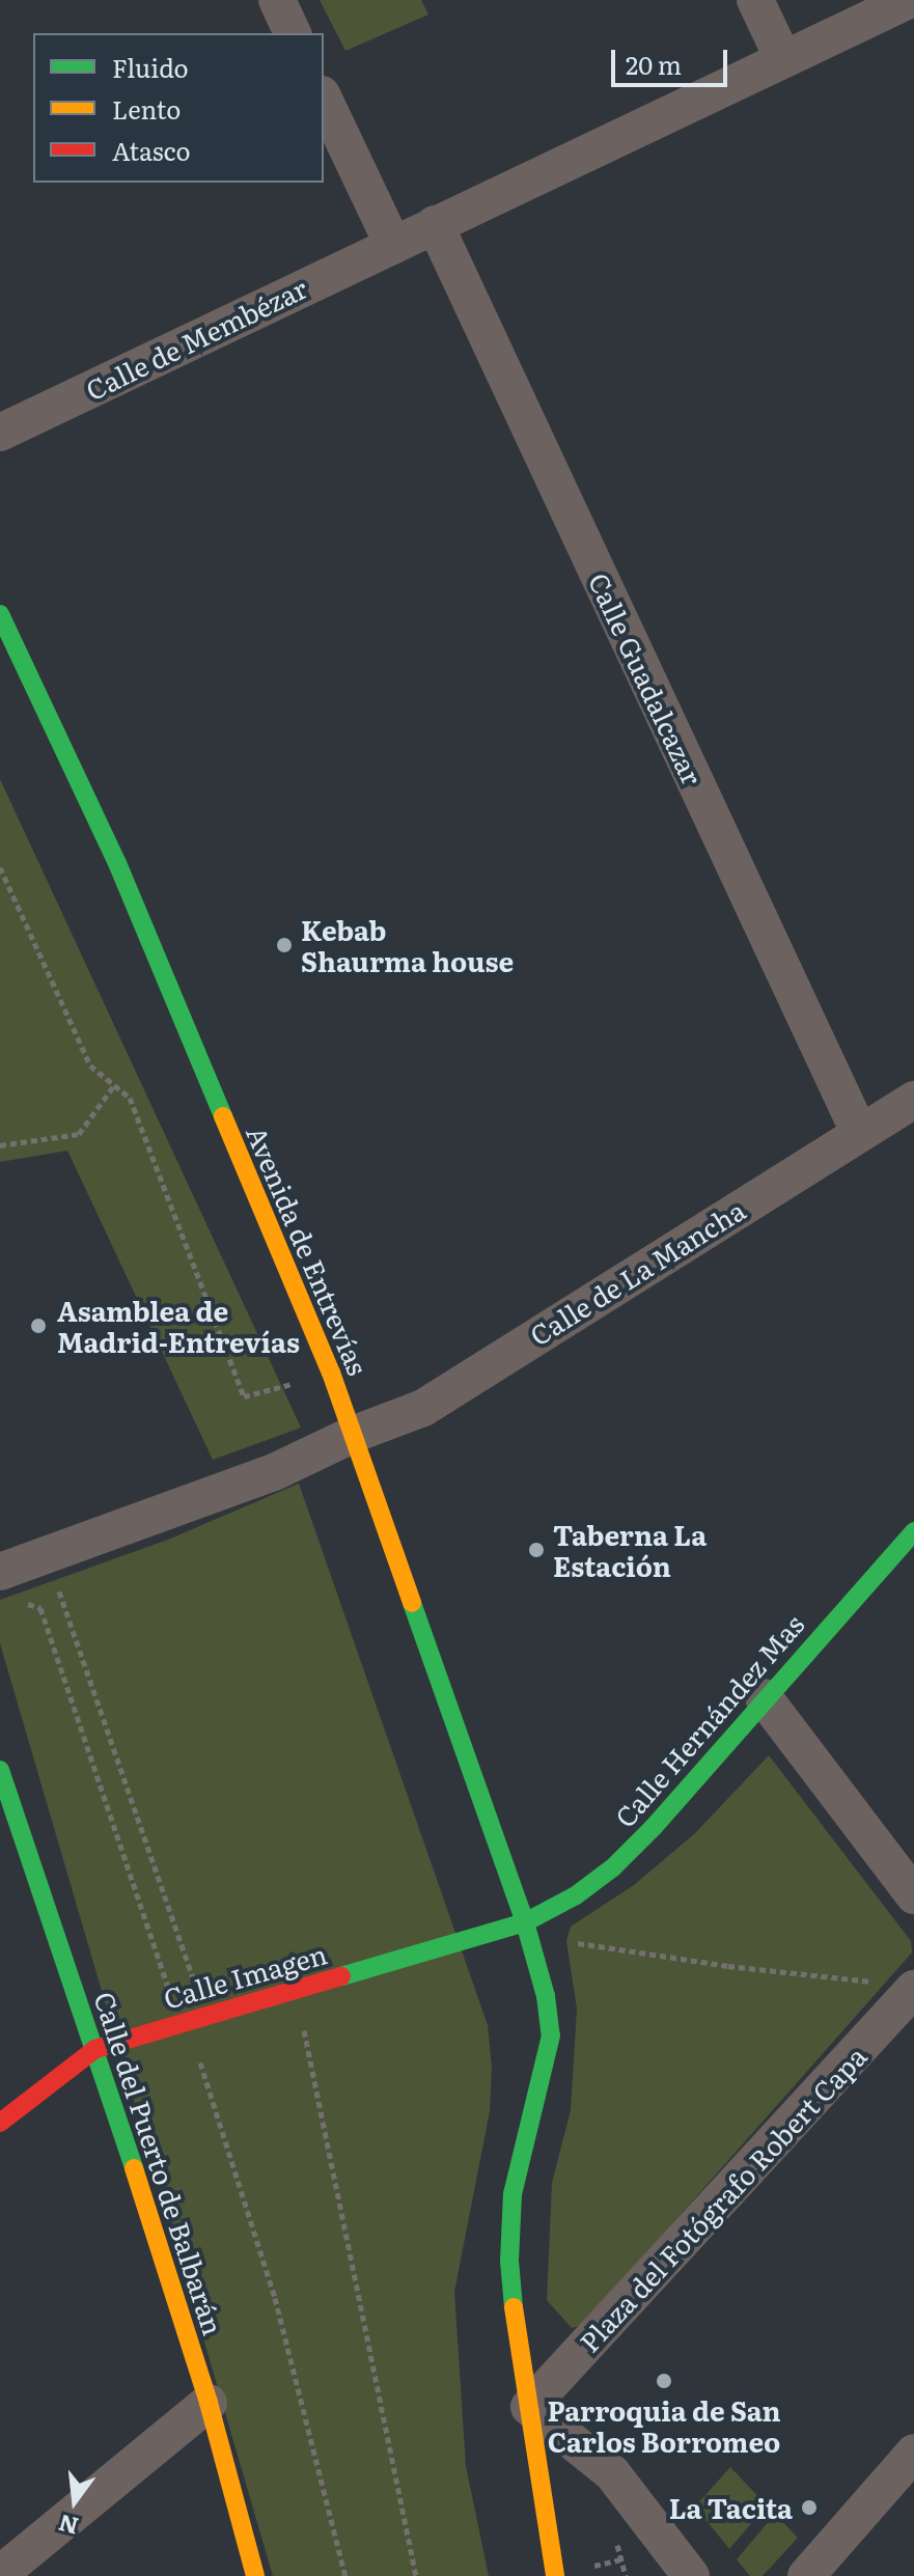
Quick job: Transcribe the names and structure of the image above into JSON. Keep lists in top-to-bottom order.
{
  "streets": {
    "main road": [
      "Avenida de Entrevías",
      "Calle Hernández Mas",
      "Calle Imagen",
      "Calle del Puerto de Balbarán"
    ],
    "street": [
      "Calle de Membézar",
      "Calle Guadalcazar",
      "Calle de La Mancha",
      "Plaza del Fotógrafo Robert Capa"
    ]
  },
  "crossings": [
    ["Calle de Membézar", "Calle Guadalcazar"],
    ["Calle Guadalcazar", "Calle de La Mancha"],
    ["Avenida de Entrevías", "Calle de La Mancha"],
    ["Avenida de Entrevías", "Calle Hernández Mas"],
    ["Avenida de Entrevías", "Calle Imagen"],
    ["Avenida de Entrevías", "Plaza del Fotógrafo Robert Capa"],
    ["Calle Hernández Mas", "Calle Imagen"],
    ["Calle Imagen", "Calle del Puerto de Balbarán"]
  ],
  "places": [
    "Kebab Shaurma house",
    "Asamblea de Madrid-Entrevías",
    "Taberna La Estación",
    "Parroquia de San Carlos Borromeo",
    "La Tacita"
  ],
  "legend": ["Fluido", "Lento", "Atasco"],
  "scale_bar": "20 m",
  "north": "bottom"
}
